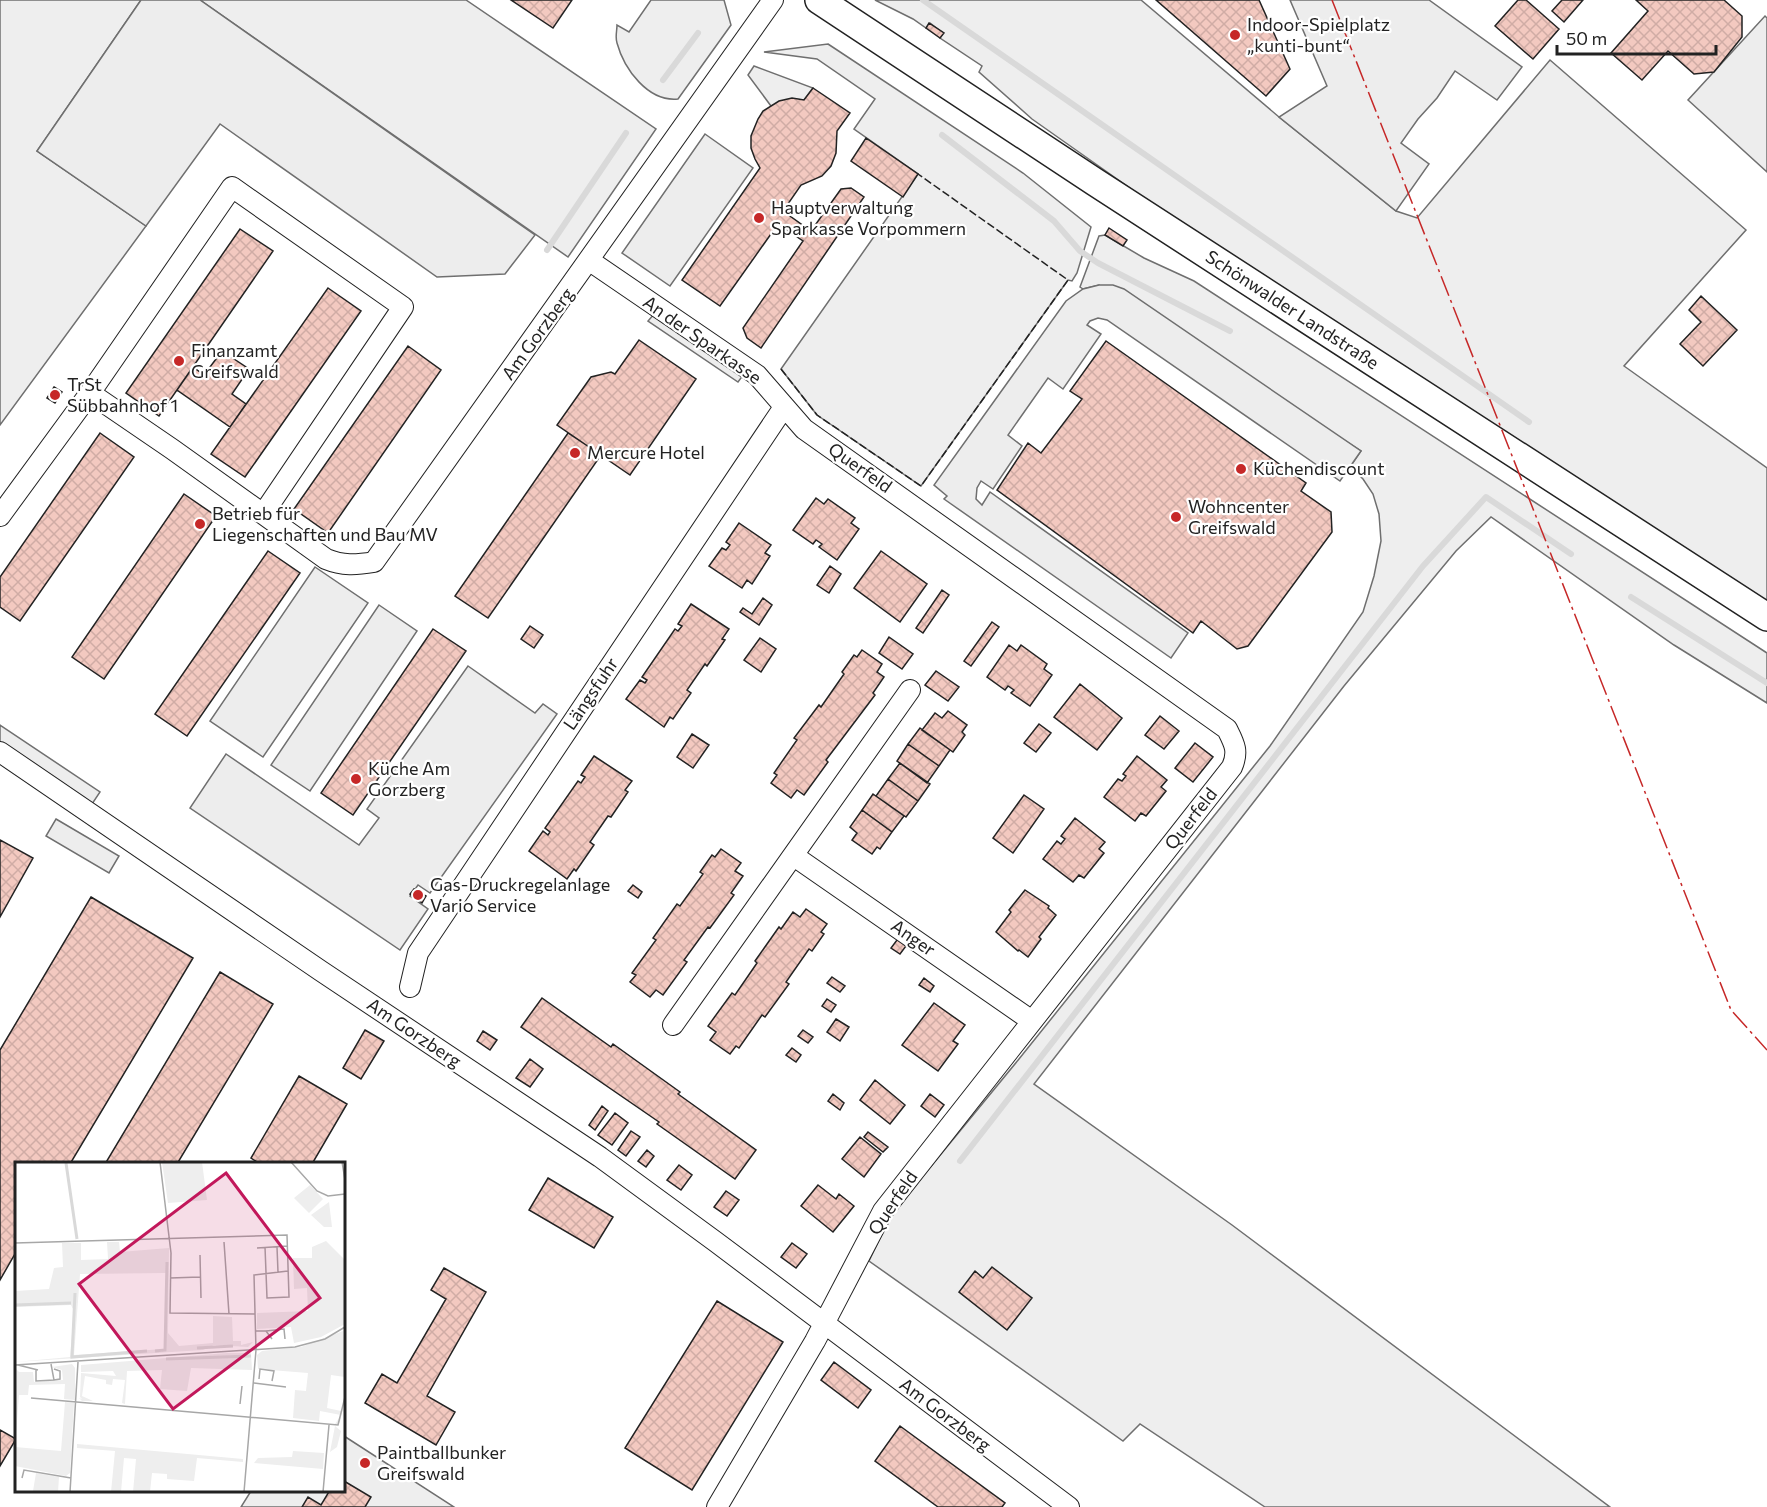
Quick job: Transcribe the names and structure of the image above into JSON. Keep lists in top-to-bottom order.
{
  "streets": {
    "main road": ["Schönwalder Landstraße"],
    "street": [
      "Am Gorzberg",
      "An der Sparkasse",
      "Querfeld",
      "Längsfuhr",
      "Anger"
    ]
  },
  "crossings": [
    ["Am Gorzberg", "An der Sparkasse"],
    ["Am Gorzberg", "Querfeld"],
    ["An der Sparkasse", "Querfeld"],
    ["An der Sparkasse", "Längsfuhr"],
    ["Querfeld", "Anger"]
  ],
  "places": [
    "Indoor-Spielplatz „kunti-bunt“",
    "Hauptverwaltung Sparkasse Vorpommern",
    "Finanzamt Greifswald",
    "TrSt Sübbahnhof 1",
    "Mercure Hotel",
    "Küchendiscount",
    "Wohncenter Greifswald",
    "Betrieb für Liegenschaften und Bau MV",
    "Küche Am Gorzberg",
    "Gas-Druckregelanlage Vario Service",
    "Paintballbunker Greifswald"
  ],
  "scale_bar": "50 m"
}
